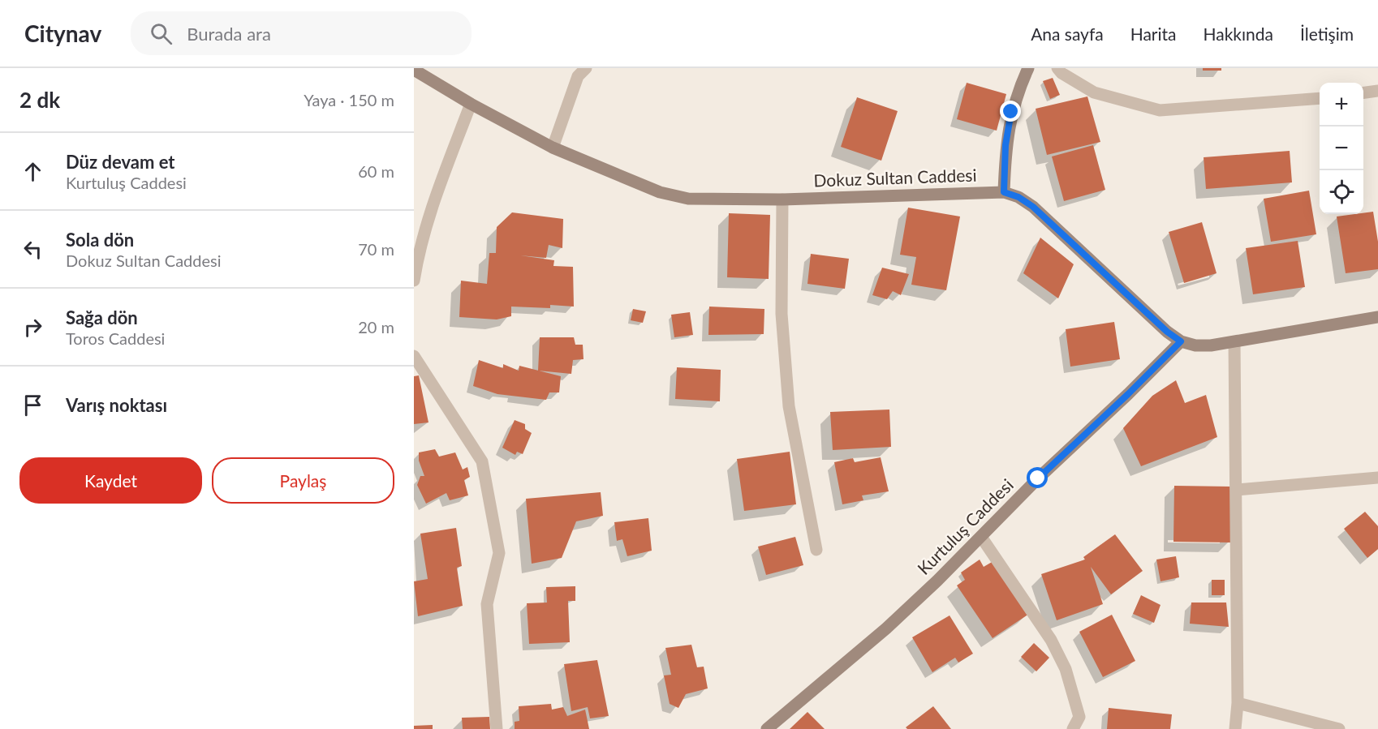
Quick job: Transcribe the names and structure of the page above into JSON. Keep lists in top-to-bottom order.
{
  "streets": {
    "street": ["Dokuz Sultan Caddesi", "Kurtuluş Caddesi"]
  },
  "crossings": [
    ["Dokuz Sultan Caddesi", "Kurtuluş Caddesi"]
  ],
  "page": {
    "header": "Citynav",
    "search": "Burada ara",
    "nav": [
      "Ana sayfa",
      "Harita",
      "Hakkında",
      "İletişim"
    ],
    "heading": ["2 dk", "Yaya · 150 m"],
    "map_buttons": ["+", "−"],
    "list": [
      ["Düz devam et", "Kurtuluş Caddesi", "60 m"],
      ["Sola dön", "Dokuz Sultan Caddesi", "70 m"],
      ["Sağa dön", "Toros Caddesi", "20 m"],
      "Varış noktası"
    ],
    "buttons": ["Kaydet", "Paylaş"]
  }
}
